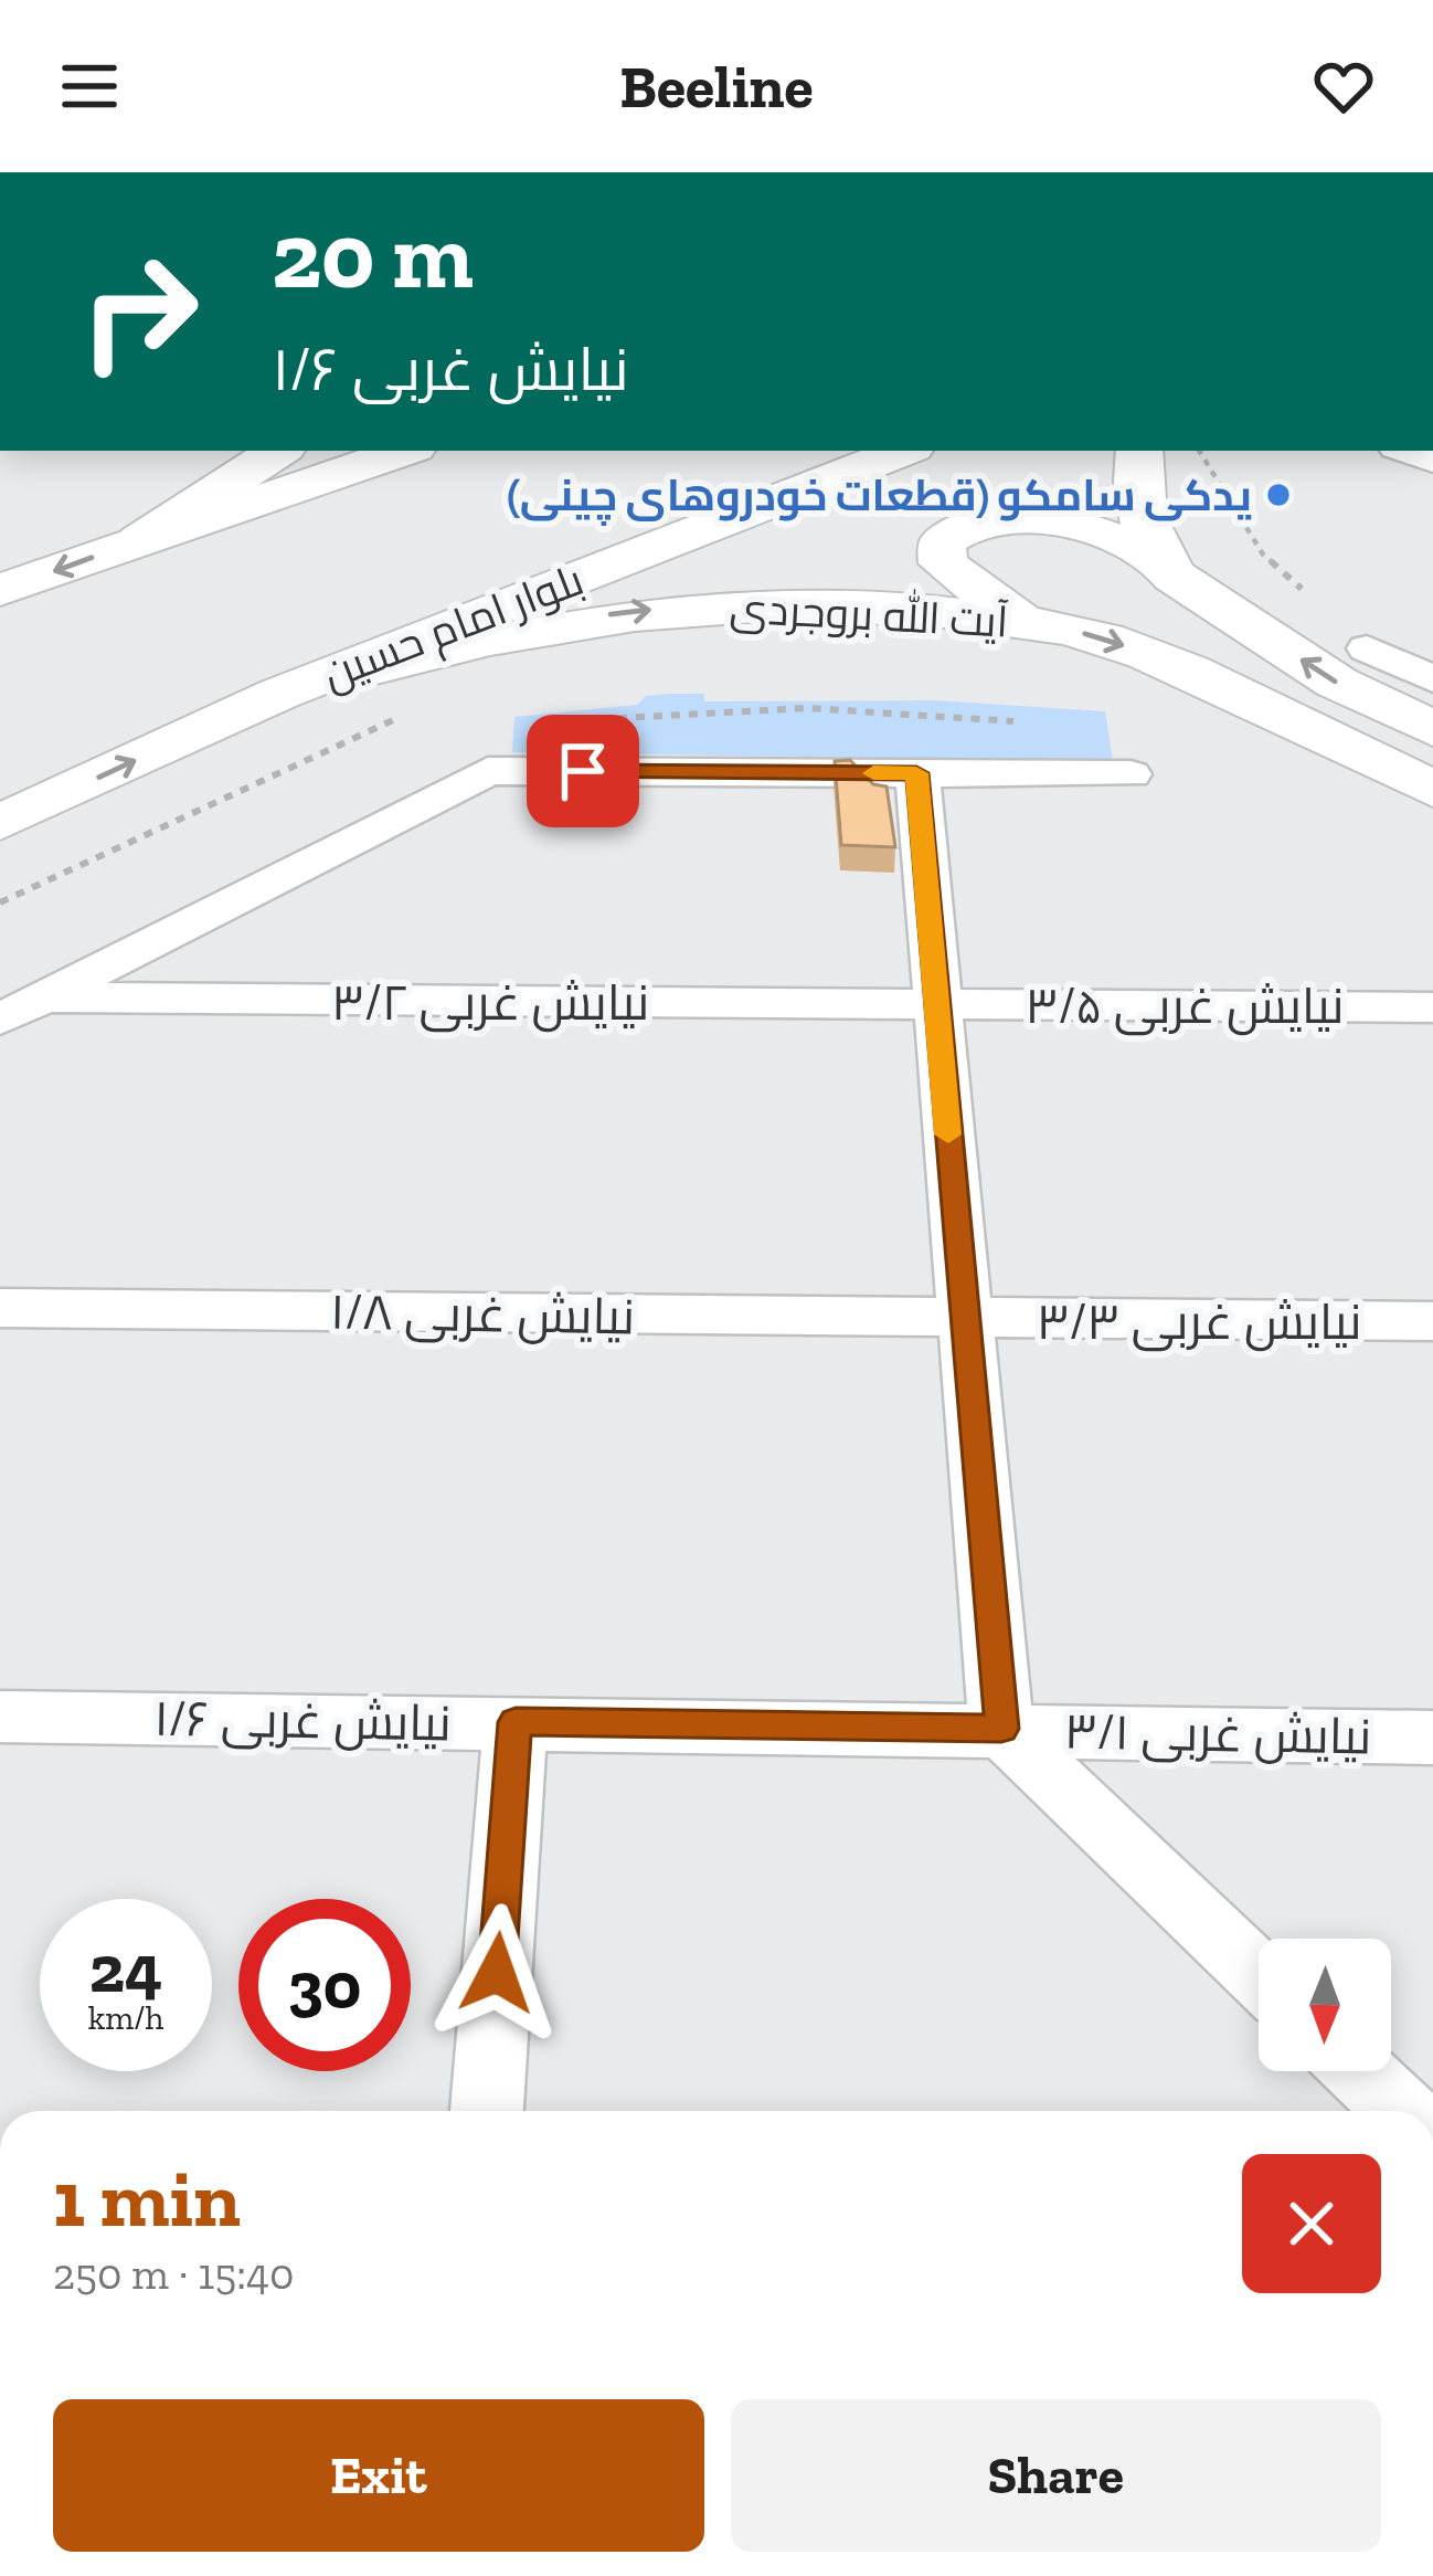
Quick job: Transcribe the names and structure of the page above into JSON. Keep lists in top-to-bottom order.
{
  "streets": {
    "main road": ["آیت الله بروجردی", "بلوار امام حسین"],
    "street": [
      "نیایش غربی ۳/۲",
      "نیایش غربی ۳/۵",
      "نیایش غربی ۱/۸",
      "نیایش غربی ۳/۳",
      "نیایش غربی ۱/۶",
      "نیایش غربی ۳/۱"
    ]
  },
  "crossings": [
    ["آیت الله بروجردی", "بلوار امام حسین"],
    ["نیایش غربی ۳/۲", "نیایش غربی ۳/۵"],
    ["نیایش غربی ۱/۸", "نیایش غربی ۳/۳"],
    ["نیایش غربی ۱/۶", "نیایش غربی ۳/۱"]
  ],
  "one_way": ["آیت الله بروجردی"],
  "places": ["یدکی سامکو (قطعات خودروهای چینی)"],
  "north": "bottom",
  "page": {
    "header": "Beeline",
    "turn": ["20 m", "نیایش غربی ۱/۶"],
    "speed": "24 km/h",
    "limit": "30",
    "heading": ["1 min", "250 m · 15:40"],
    "buttons": ["Exit", "Share"]
  }
}
